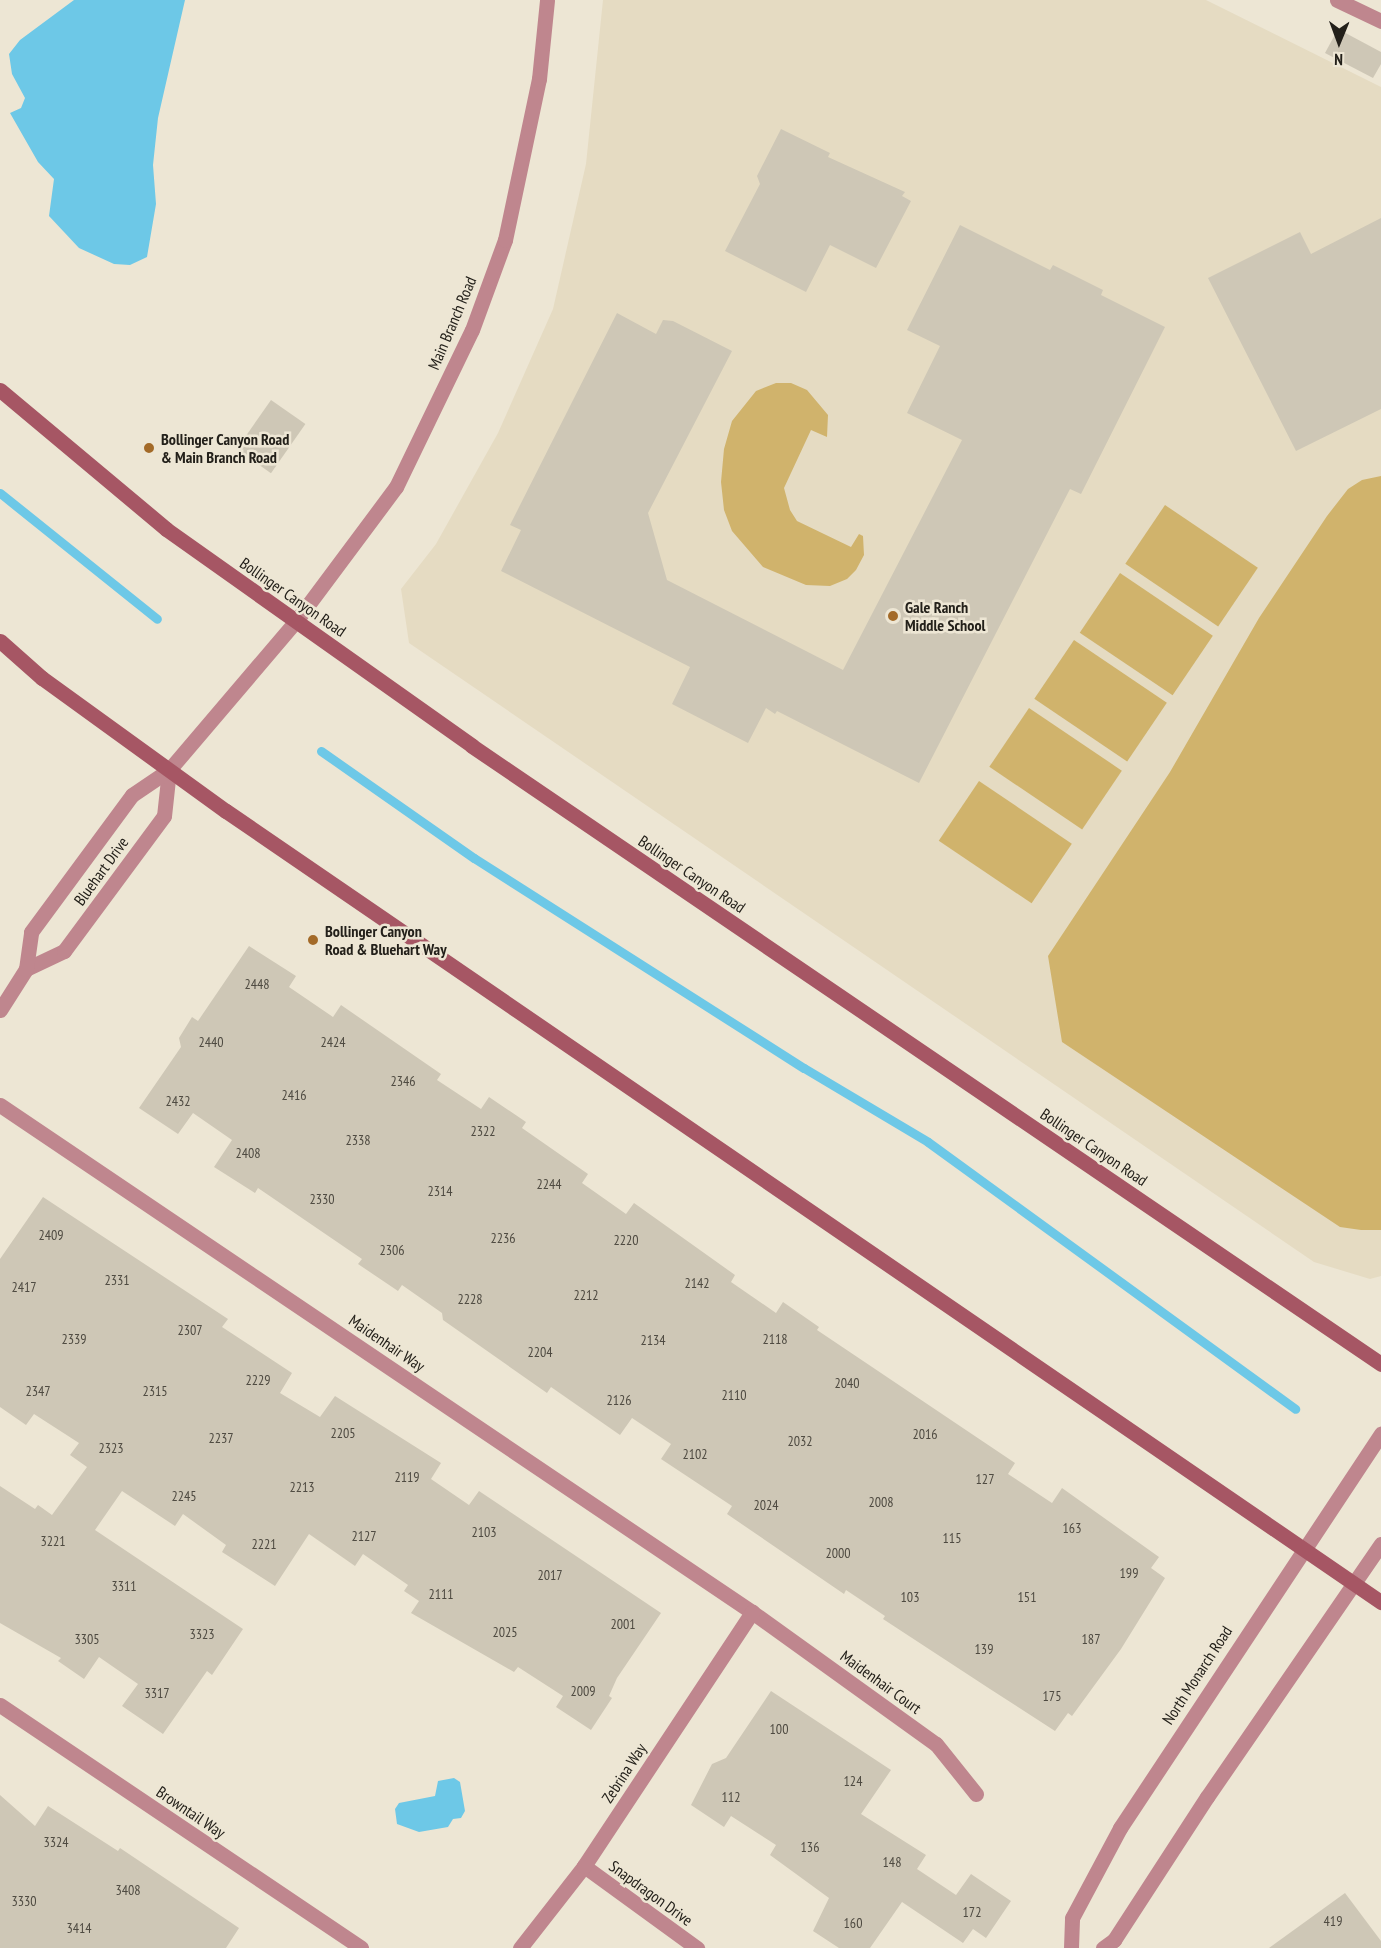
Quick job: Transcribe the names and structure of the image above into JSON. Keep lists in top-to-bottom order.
{
  "streets": {
    "main road": ["Bollinger Canyon Road"],
    "street": [
      "Main Branch Road",
      "Bluehart Drive",
      "Maidenhair Way",
      "North Monarch Road",
      "Maidenhair Court",
      "Zebrina Way",
      "Browntail Way",
      "Snapdragon Drive"
    ]
  },
  "crossings": [
    ["Main Branch Road", "Bollinger Canyon Road"],
    ["Main Branch Road", "Bluehart Drive"],
    ["Bollinger Canyon Road", "Bluehart Drive"],
    ["Maidenhair Way", "Maidenhair Court"],
    ["Maidenhair Way", "Zebrina Way"],
    ["Maidenhair Court", "Zebrina Way"],
    ["Zebrina Way", "Snapdragon Drive"]
  ],
  "places": ["Bollinger Canyon Road & Main Branch Road", "Gale Ranch Middle School", "Bollinger Canyon Road & Bluehart Way"],
  "house_numbers": [
    "2448",
    "2440",
    "2424",
    "2346",
    "2416",
    "2432",
    "2322",
    "2338",
    "2408",
    "2244",
    "2314",
    "2330",
    "2409",
    "2236",
    "2220",
    "2306",
    "2331",
    "2142",
    "2417",
    "2212",
    "2228",
    "2307",
    "2339",
    "2118",
    "2134",
    "2204",
    "2229",
    "2040",
    "2347",
    "2315",
    "2110",
    "2126",
    "2205",
    "2016",
    "2237",
    "2032",
    "2323",
    "2102",
    "2119",
    "127",
    "2213",
    "2245",
    "2008",
    "2024",
    "163",
    "2103",
    "2127",
    "115",
    "3221",
    "2221",
    "2000",
    "199",
    "2017",
    "3311",
    "2111",
    "103",
    "151",
    "2001",
    "2025",
    "3323",
    "3305",
    "187",
    "139",
    "2009",
    "3317",
    "175",
    "100",
    "124",
    "112",
    "3324",
    "136",
    "148",
    "3408",
    "3330",
    "172",
    "419",
    "160",
    "3414"
  ],
  "north": "bottom"
}
